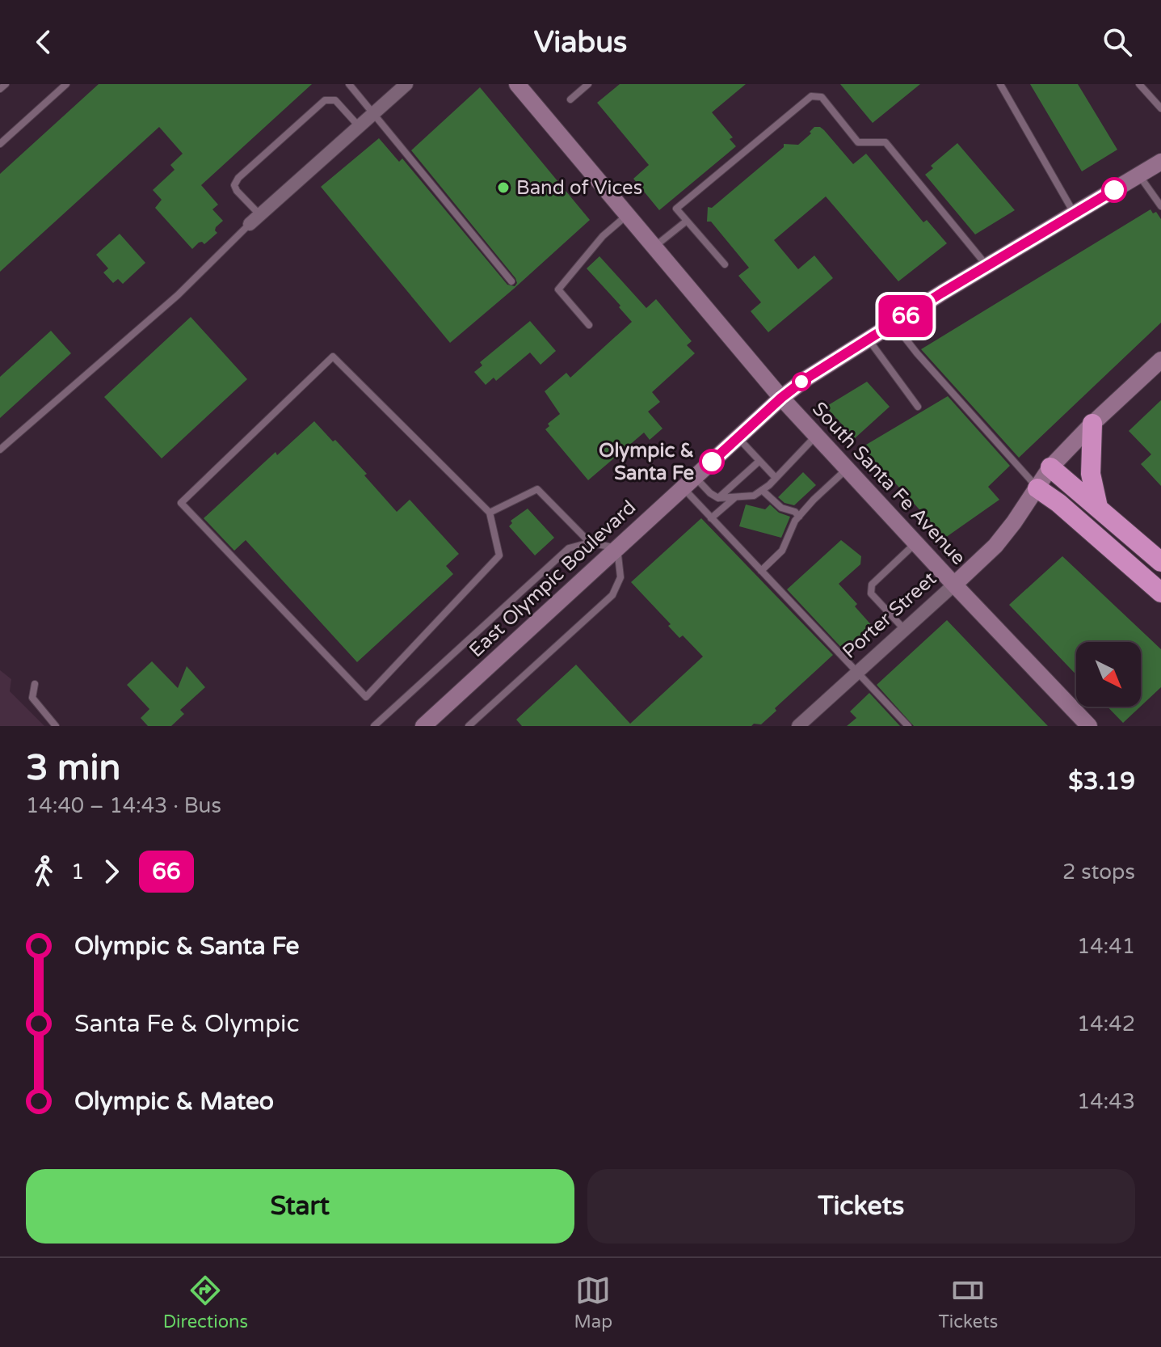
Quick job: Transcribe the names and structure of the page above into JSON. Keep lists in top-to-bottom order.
{
  "streets": {
    "main road": ["South Santa Fe Avenue", "East Olympic Boulevard", "Porter Street"]
  },
  "crossings": [
    ["South Santa Fe Avenue", "East Olympic Boulevard"],
    ["South Santa Fe Avenue", "Porter Street"]
  ],
  "places": ["Band of Vices", "Olympic & Santa Fe"],
  "lines": ["bus line 66"],
  "north": "bottom right",
  "page": {
    "header": "Viabus",
    "on_map": "66",
    "heading": ["3 min", "14:40 – 14:43 · Bus", "$3.19"],
    "legs": ["1", "66", "2 stops"],
    "list": [
      {
        "name": "Olympic & Santa Fe",
        "value": "14:41"
      },
      {
        "name": "Santa Fe & Olympic",
        "value": "14:42"
      },
      {
        "name": "Olympic & Mateo",
        "value": "14:43"
      }
    ],
    "buttons": ["Start", "Tickets"],
    "tabs": ["Directions", "Map", "Tickets"]
  }
}
